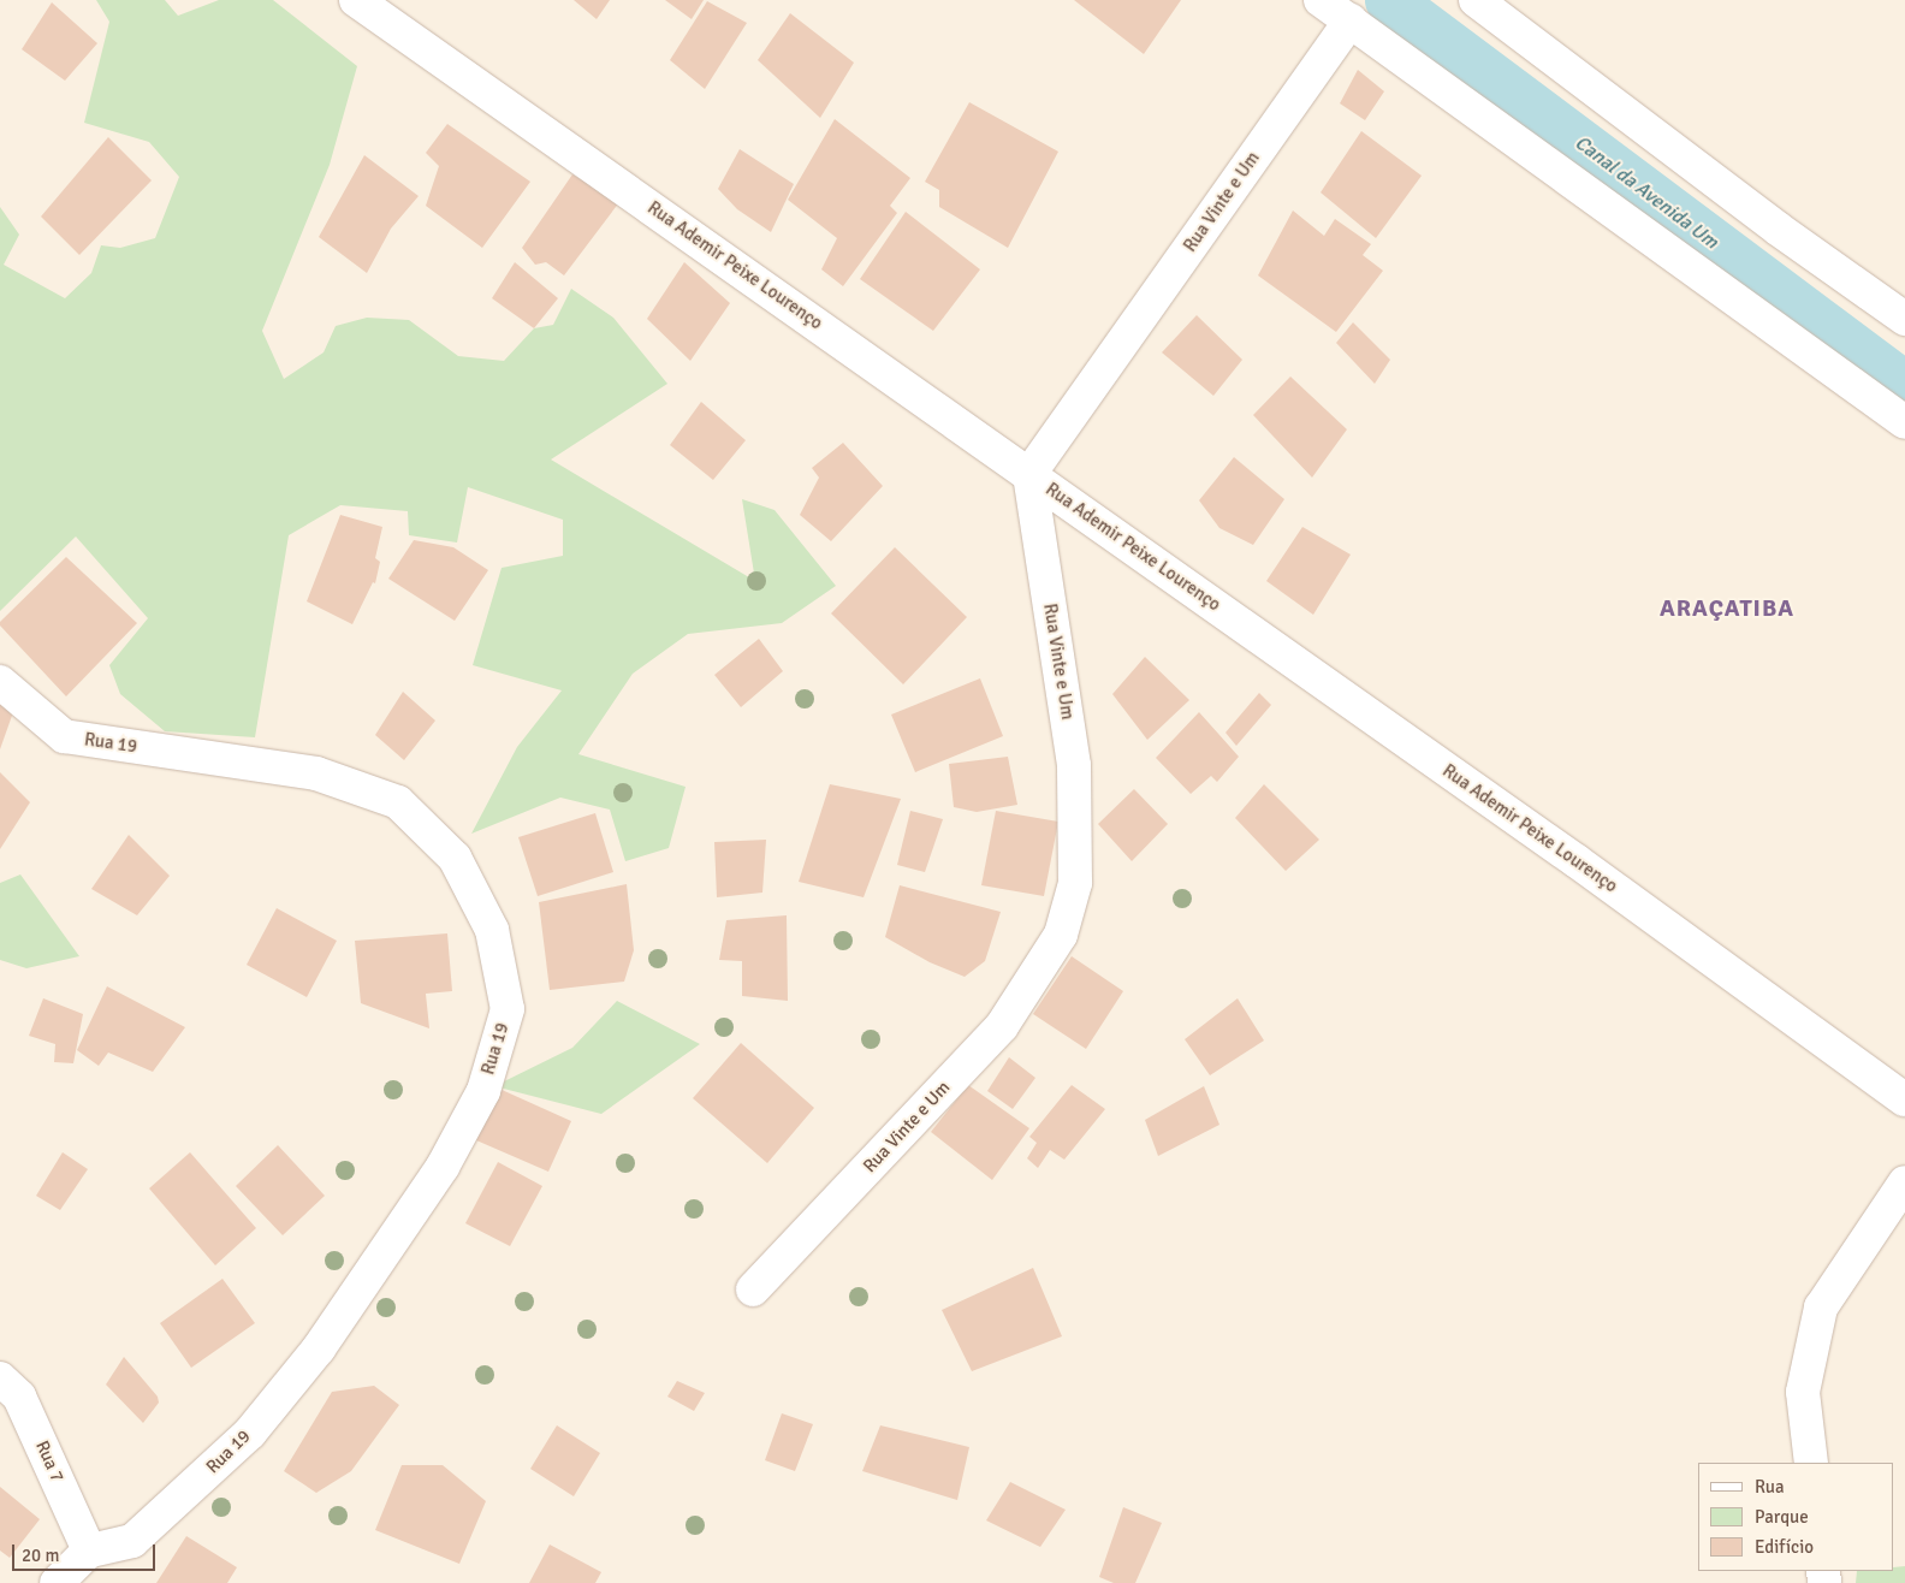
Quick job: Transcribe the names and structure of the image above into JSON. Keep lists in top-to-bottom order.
{
  "streets": {
    "street": [
      "Rua Vinte e Um",
      "Rua Ademir Peixe Lourenço",
      "Rua 19",
      "Rua 7"
    ]
  },
  "crossings": [
    ["Rua Vinte e Um", "Rua Ademir Peixe Lourenço"],
    ["Rua 19", "Rua 7"]
  ],
  "districts": ["ARAÇATIBA"],
  "water": ["Canal da Avenida Um"],
  "legend": ["Rua", "Parque", "Edifício"],
  "scale_bar": "20 m"
}
